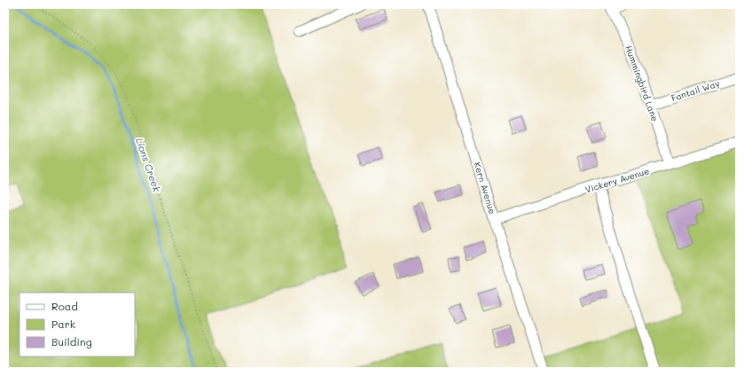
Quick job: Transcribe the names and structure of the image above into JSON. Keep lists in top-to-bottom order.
{
  "streets": {
    "street": [
      "Hummingbird Lane",
      "Fantail Way",
      "Vickery Avenue",
      "Kern Avenue"
    ]
  },
  "crossings": [
    ["Hummingbird Lane", "Fantail Way"],
    ["Hummingbird Lane", "Vickery Avenue"],
    ["Vickery Avenue", "Kern Avenue"]
  ],
  "water": ["Lions Creek"],
  "legend": ["Road", "Park", "Building"]
}
